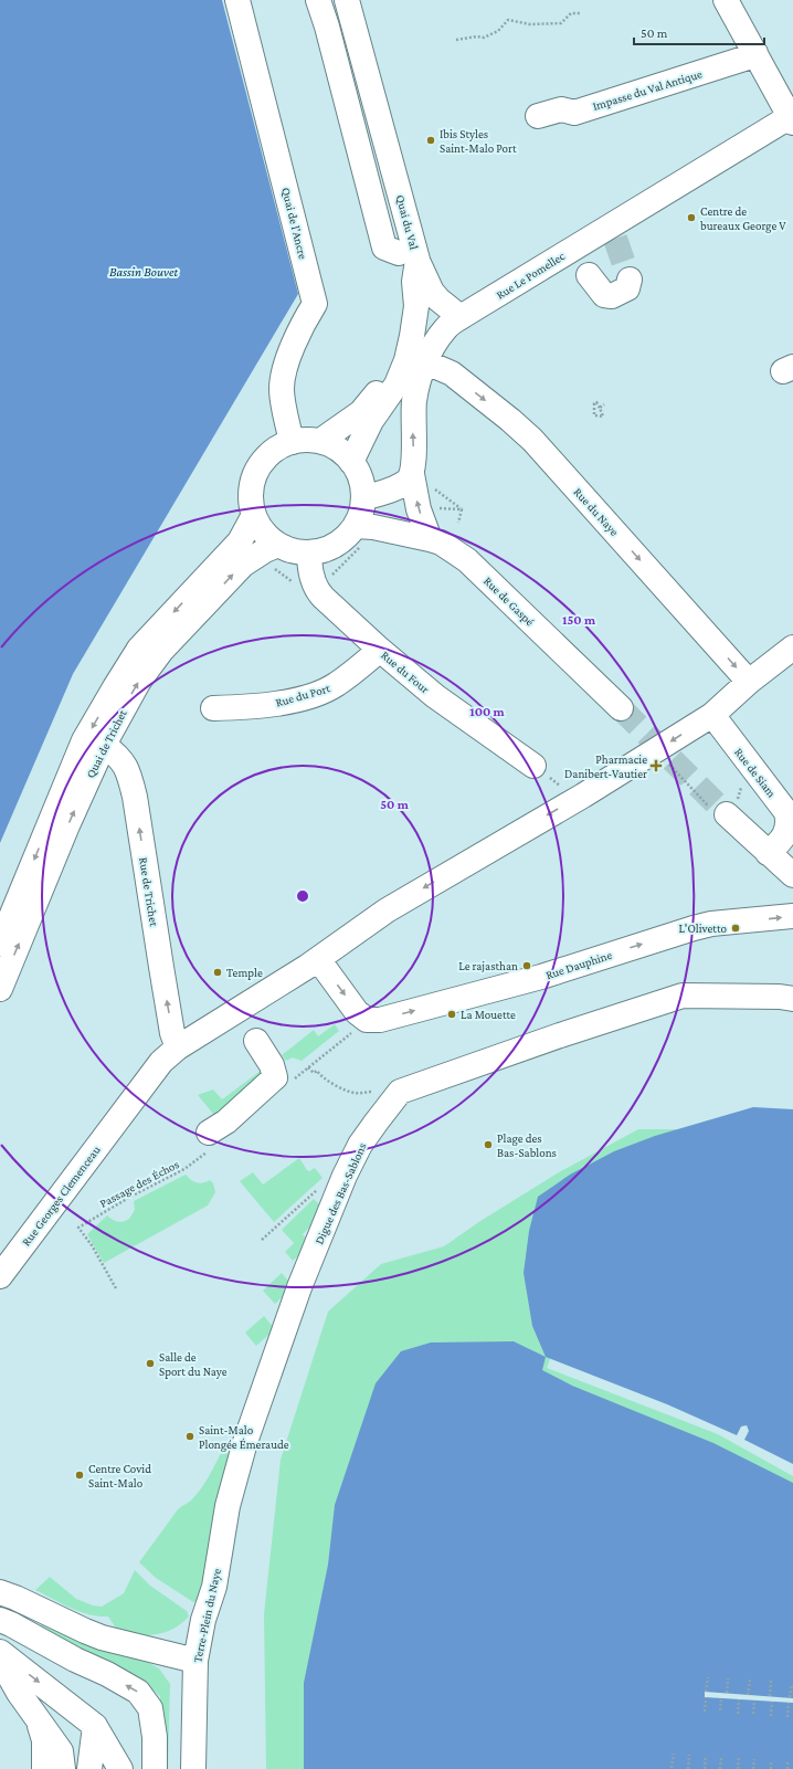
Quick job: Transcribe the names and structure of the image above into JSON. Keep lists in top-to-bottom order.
{
  "streets": {
    "street": [
      "Impasse du Val Antique",
      "Quai du Val",
      "Quai de l'Ancre",
      "Rue Le Pomellec",
      "Rue du Naye",
      "Rue de Gaspé",
      "Rue du Four",
      "Rue du Port",
      "Quai de Trichet",
      "Rue de Siam",
      "Rue de Trichet",
      "Rue Dauphine",
      "Digue des Bas-Sablons",
      "Rue Georges Clemenceau",
      "Terre-Plein du Naye"
    ],
    "path": ["Passage des Échos"]
  },
  "crossings": [
    ["Quai du Val", "Quai de l'Ancre"],
    ["Quai du Val", "Rue de Gaspé"],
    ["Quai du Val", "Rue du Four"],
    ["Quai du Val", "Quai de Trichet"],
    ["Quai de l'Ancre", "Rue de Gaspé"],
    ["Quai de l'Ancre", "Rue du Four"],
    ["Quai de l'Ancre", "Quai de Trichet"],
    ["Rue Le Pomellec", "Rue du Naye"],
    ["Rue du Naye", "Rue Georges Clemenceau"],
    ["Rue de Gaspé", "Rue du Four"],
    ["Rue de Gaspé", "Quai de Trichet"],
    ["Rue du Four", "Rue du Port"],
    ["Rue du Four", "Quai de Trichet"],
    ["Quai de Trichet", "Rue de Trichet"],
    ["Rue de Siam", "Rue Georges Clemenceau"],
    ["Rue de Trichet", "Rue Georges Clemenceau"],
    ["Digue des Bas-Sablons", "Terre-Plein du Naye"]
  ],
  "one_way": ["Rue du Naye", "Rue de Trichet"],
  "water": ["Bassin Bouvet"],
  "places": {
    "other": [
      "Ibis Styles Saint-Malo Port",
      "Centre de bureaux George V",
      "L'Olivetto",
      "Le rajasthan",
      "Temple",
      "La Mouette",
      "Plage des Bas-Sablons",
      "Salle de Sport du Naye",
      "Saint-Malo Plongée Émeraude",
      "Centre Covid Saint-Malo"
    ],
    "health": ["Pharmacie Danibert-Vautier"]
  },
  "scale_bar": "50 m",
  "rings": ["150 m", "100 m", "50 m"]
}
